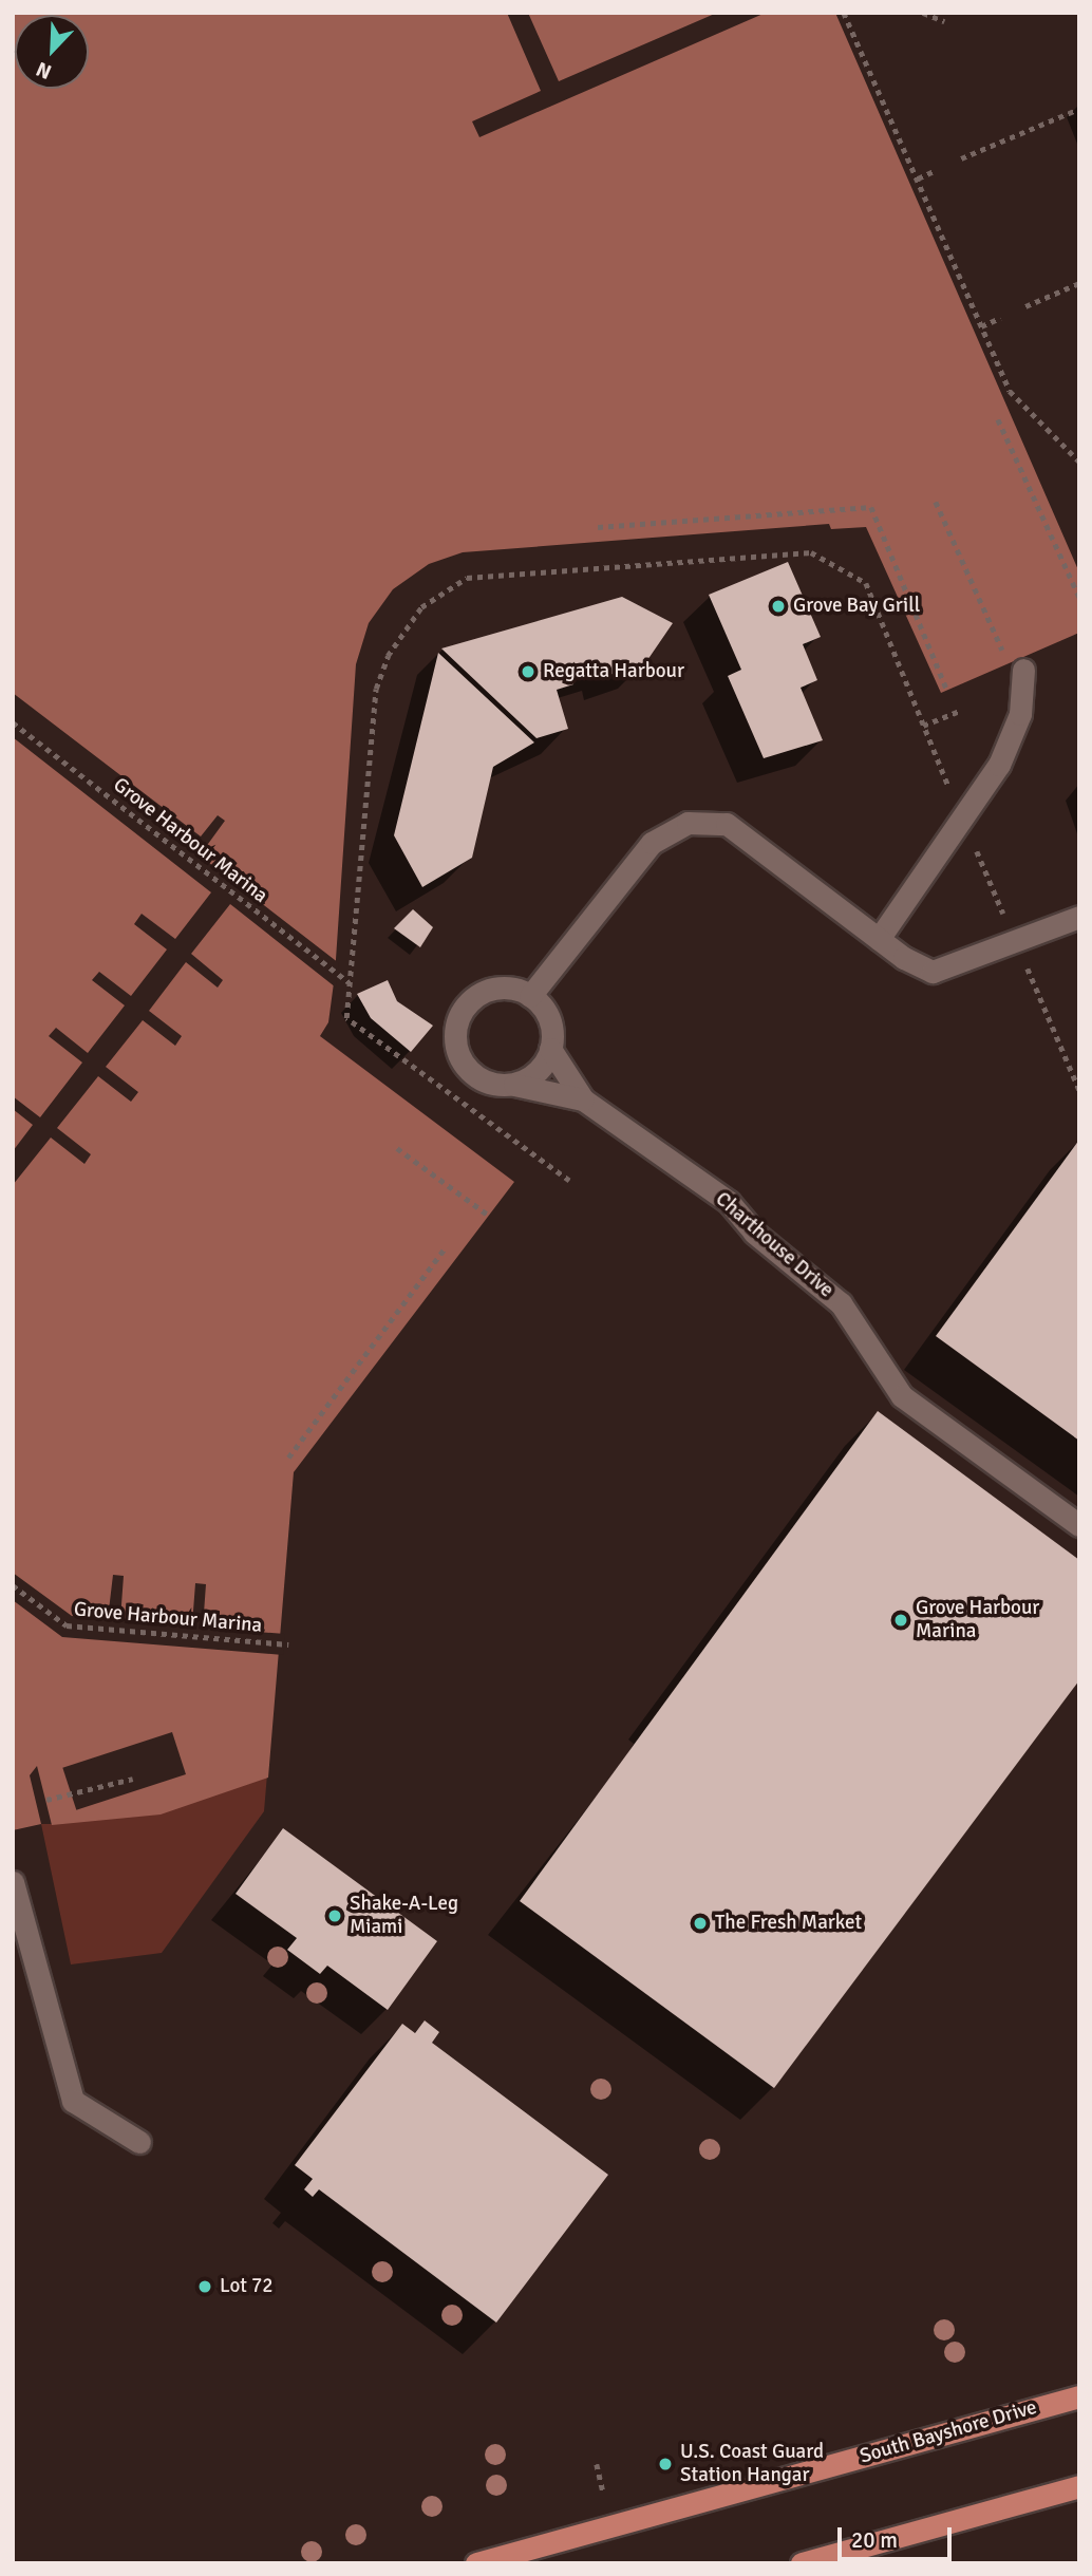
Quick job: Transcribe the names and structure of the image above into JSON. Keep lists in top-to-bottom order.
{
  "streets": {
    "main road": ["South Bayshore Drive"],
    "lane": ["Charthouse Drive"],
    "path": ["Grove Harbour Marina"]
  },
  "places": [
    "Grove Bay Grill",
    "Regatta Harbour",
    "Grove Harbour Marina",
    "Shake-A-Leg Miami",
    "The Fresh Market",
    "Lot 72",
    "U.S. Coast Guard Station Hangar"
  ],
  "scale_bar": "20 m",
  "north": "bottom left"
}
